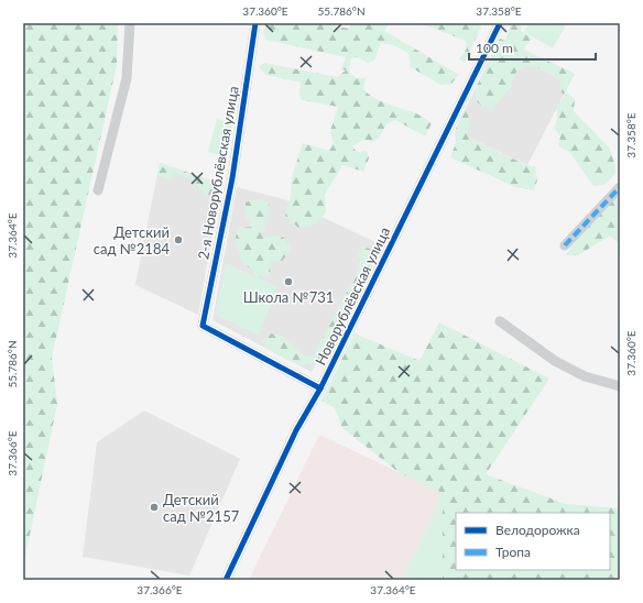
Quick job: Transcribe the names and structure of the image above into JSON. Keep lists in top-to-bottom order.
{
  "streets": {
    "street": ["2-я Новорублёвская улица", "Новорублёвская улица"]
  },
  "crossings": [
    ["2-я Новорублёвская улица", "Новорублёвская улица"]
  ],
  "places": ["Детский сад №2184", "Школа №731", "Детский сад №2157"],
  "legend": ["Велодорожка", "Тропа"],
  "scale_bar": "100 m",
  "coordinates": [
    "37.360°E",
    "55.786°N",
    "37.358°E",
    "37.364°E",
    "37.366°E"
  ]
}
